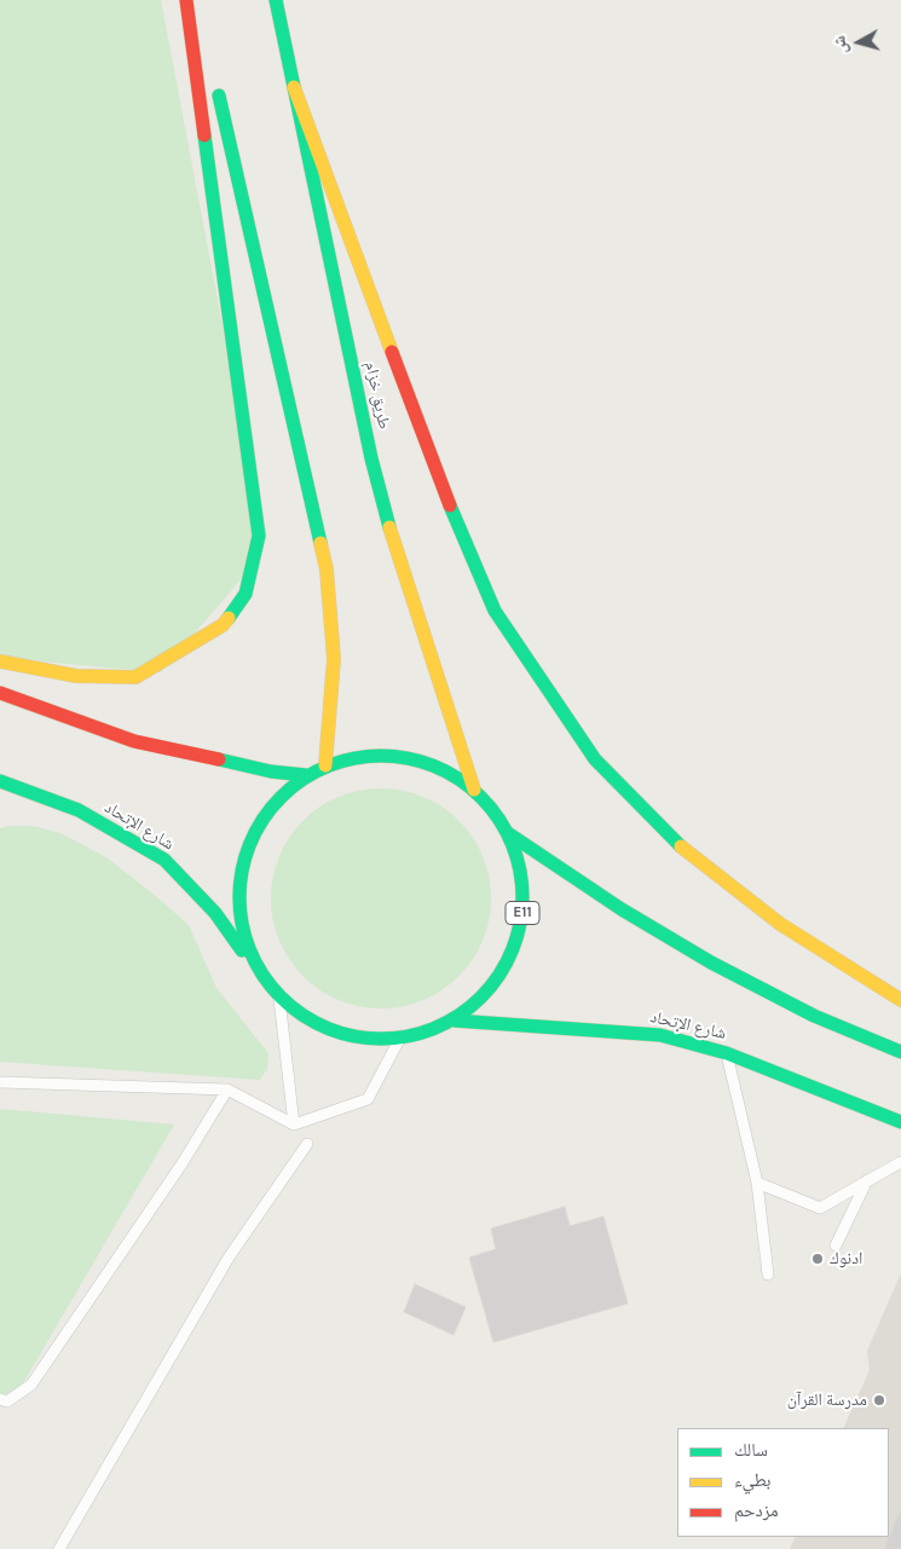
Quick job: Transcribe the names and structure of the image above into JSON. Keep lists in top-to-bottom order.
{
  "streets": {
    "main road": ["طريق خزام", "شارع الإتحاد", "E11"]
  },
  "crossings": [
    ["طريق خزام", "E11"],
    ["شارع الإتحاد", "E11"]
  ],
  "places": ["ادنوك", "مدرسة القرآن"],
  "legend": ["سالك", "بطيء", "مزدحم"],
  "north": "left"
}
